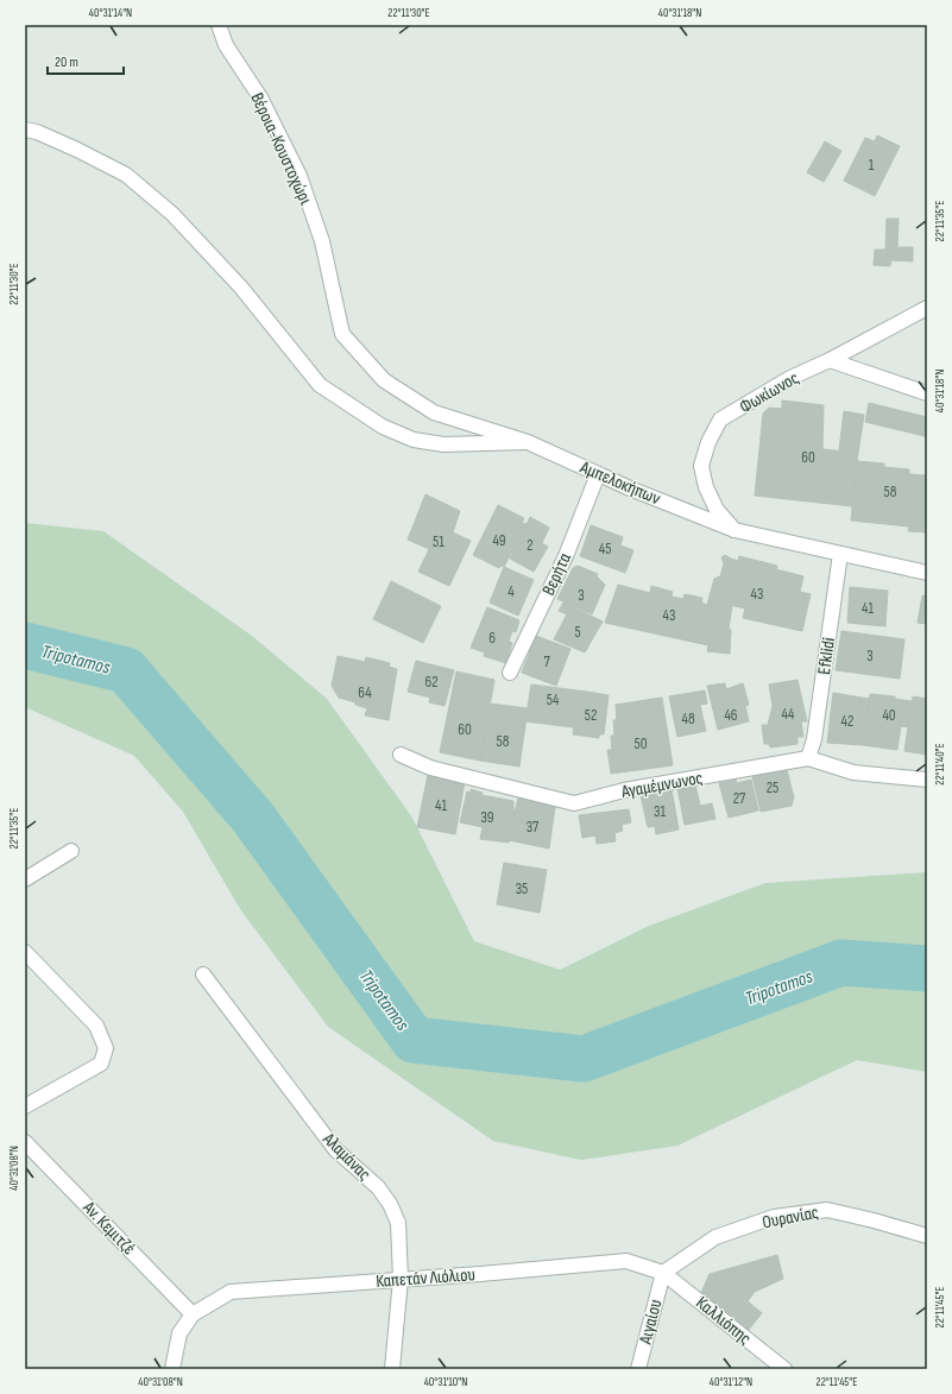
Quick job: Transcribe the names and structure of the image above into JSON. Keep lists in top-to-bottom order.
{
  "streets": {
    "street": [
      "Βέροια-Κουστοχώρι",
      "Φωκίωνος",
      "Αμπελοκήπων",
      "Βερήτα",
      "Efklidi",
      "Αγαμέμνωνος",
      "Αλαμάνας",
      "Ουρανίας",
      "Αν. Κεμιτζέ",
      "Καπετάν Λιόλιου",
      "Καλλιόπης",
      "Αιγαίου"
    ]
  },
  "crossings": [
    ["Βέροια-Κουστοχώρι", "Αμπελοκήπων"],
    ["Φωκίωνος", "Αμπελοκήπων"],
    ["Αμπελοκήπων", "Βερήτα"],
    ["Αμπελοκήπων", "Efklidi"],
    ["Efklidi", "Αγαμέμνωνος"],
    ["Αλαμάνας", "Καπετάν Λιόλιου"],
    ["Ουρανίας", "Καπετάν Λιόλιου"],
    ["Ουρανίας", "Καλλιόπης"],
    ["Ουρανίας", "Αιγαίου"],
    ["Αν. Κεμιτζέ", "Καπετάν Λιόλιου"],
    ["Καπετάν Λιόλιου", "Καλλιόπης"],
    ["Καπετάν Λιόλιου", "Αιγαίου"],
    ["Καλλιόπης", "Αιγαίου"]
  ],
  "water": ["Tripotamos"],
  "house_numbers": [
    "1",
    "60",
    "58",
    "49",
    "51",
    "2",
    "45",
    "4",
    "43",
    "3",
    "41",
    "43",
    "5",
    "6",
    "3",
    "7",
    "62",
    "64",
    "54",
    "44",
    "52",
    "46",
    "40",
    "48",
    "42",
    "60",
    "58",
    "50",
    "25",
    "27",
    "41",
    "31",
    "39",
    "37",
    "35"
  ],
  "scale_bar": "20 m",
  "coordinates": [
    "40°31'14\"N",
    "22°11'30\"E",
    "40°31'18\"N",
    "22°11'35\"E",
    "22°11'40\"E",
    "40°31'08\"N",
    "22°11'45\"E",
    "40°31'10\"N",
    "40°31'12\"N"
  ]
}
